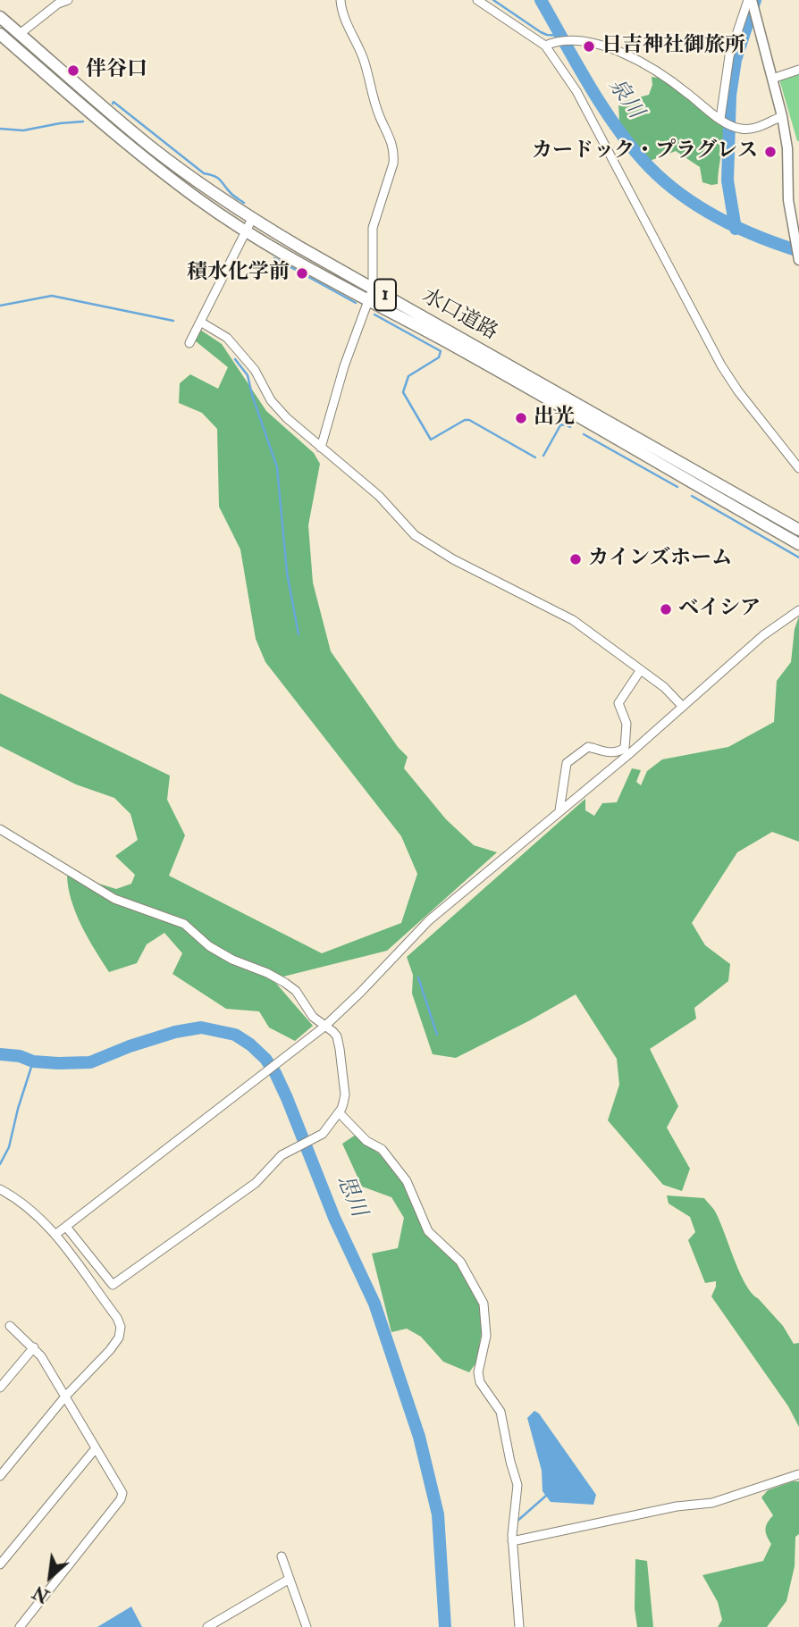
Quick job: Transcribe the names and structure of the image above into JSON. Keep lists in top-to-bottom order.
{
  "streets": {
    "highway": ["1", "水口道路"]
  },
  "water": ["泉川", "思川"],
  "places": [
    "日吉神社御旅所",
    "伴谷口",
    "カードック・プラグレス",
    "積水化学前",
    "出光",
    "カインズホーム",
    "ベイシア"
  ],
  "north": "bottom left"
}
